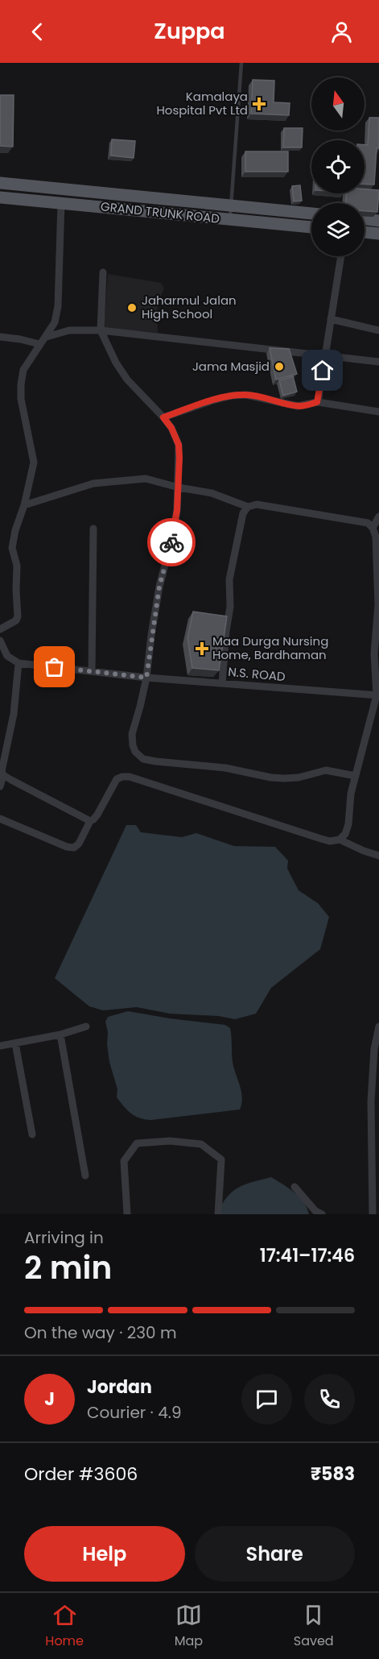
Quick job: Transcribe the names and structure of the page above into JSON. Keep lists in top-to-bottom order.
{
  "streets": {
    "main road": ["GRAND TRUNK ROAD"],
    "street": ["N.S. ROAD"]
  },
  "places": {
    "health": ["Kamalaya Hospital Pvt Ltd", "Maa Durga Nursing Home, Bardhaman"],
    "other": ["Jaharmul Jalan High School", "Jama Masjid"]
  },
  "north": "top",
  "page": {
    "header": "Zuppa",
    "heading": ["2 min", "Arriving in", "17:41–17:46"],
    "panel": [
      "Jordan",
      "Courier · 4.9",
      "Order #3606",
      "₹583"
    ],
    "bar": "On the way · 230 m",
    "round": "J",
    "buttons": ["Help", "Share"],
    "tabs": ["Home", "Map", "Saved"]
  }
}
